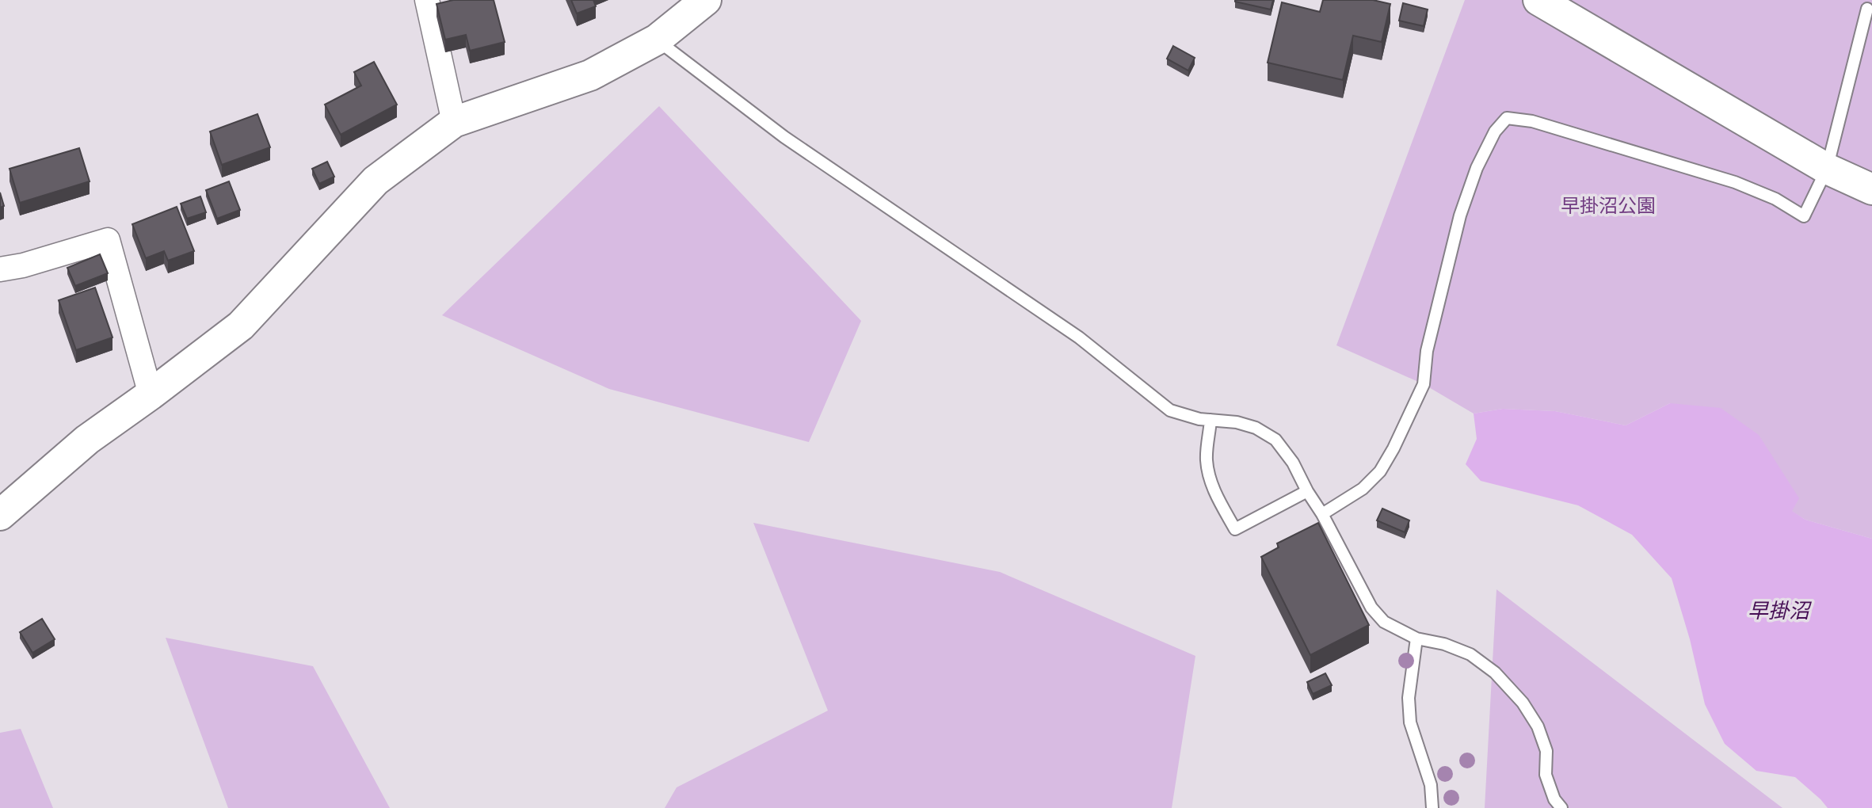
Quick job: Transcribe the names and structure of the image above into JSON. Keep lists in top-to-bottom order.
{
  "water": ["早掛沼"],
  "parks": ["早掛沼公園"]
}
